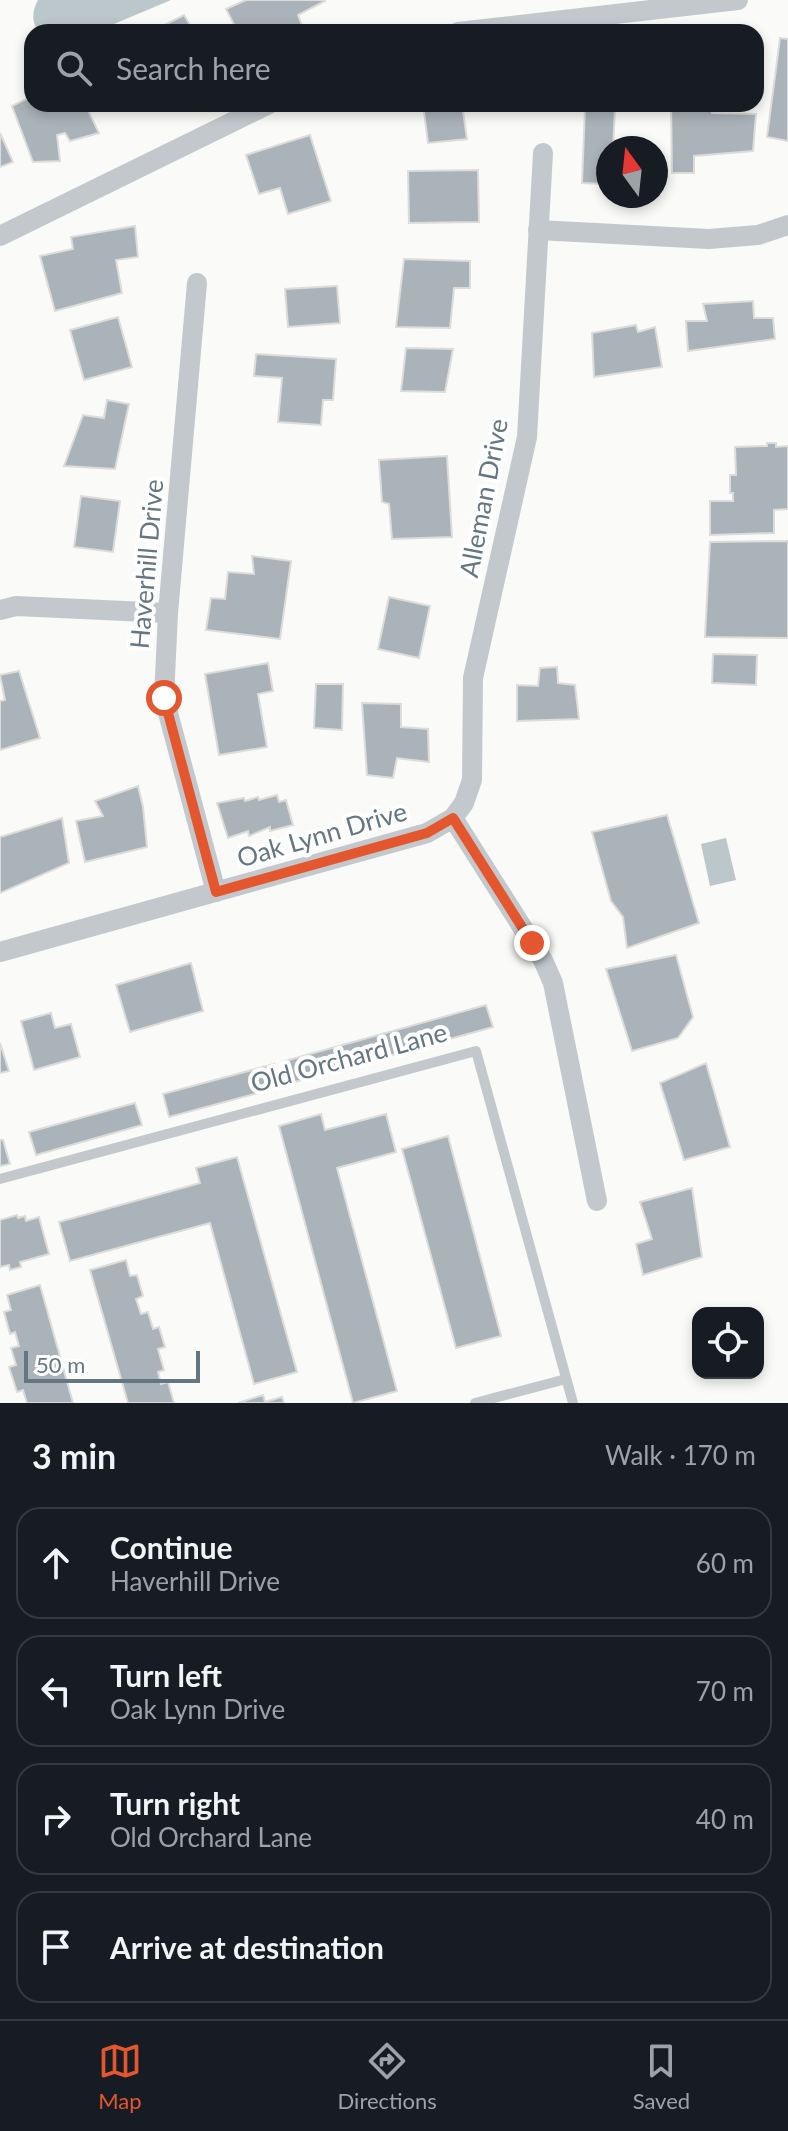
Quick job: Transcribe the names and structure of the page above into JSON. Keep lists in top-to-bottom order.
{
  "streets": {
    "street": ["Alleman Drive", "Haverhill Drive", "Oak Lynn Drive"],
    "lane": ["Old Orchard Lane"]
  },
  "crossings": [
    ["Alleman Drive", "Oak Lynn Drive"],
    ["Haverhill Drive", "Oak Lynn Drive"]
  ],
  "scale_bar": "50 m",
  "north": "top",
  "page": {
    "search": "Search here",
    "scale": "50 m",
    "heading": ["3 min", "Walk · 170 m"],
    "list": [
      ["Continue", "Haverhill Drive", "60 m"],
      ["Turn left", "Oak Lynn Drive", "70 m"],
      ["Turn right", "Old Orchard Lane", "40 m"],
      "Arrive at destination"
    ],
    "nav": ["Map", "Directions", "Saved"]
  }
}
